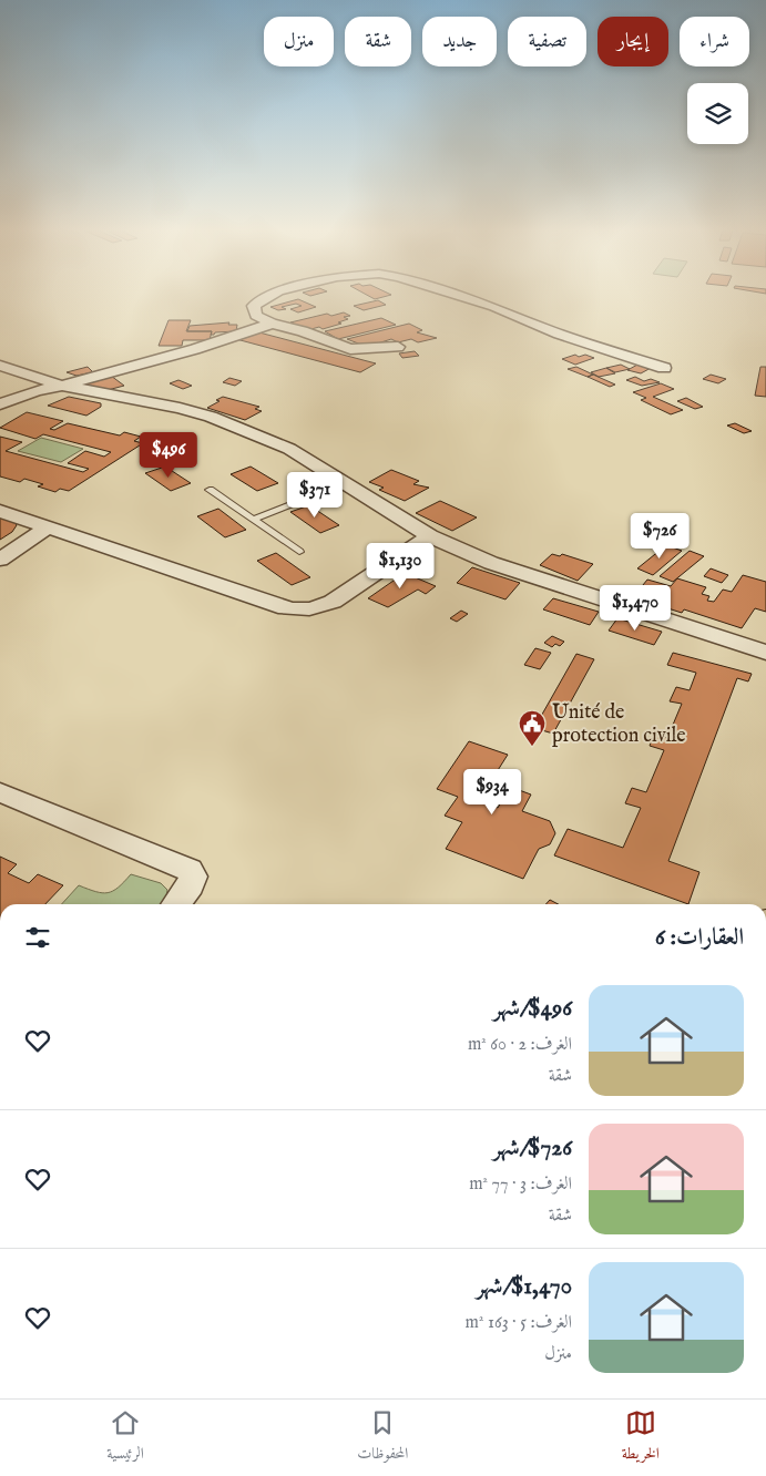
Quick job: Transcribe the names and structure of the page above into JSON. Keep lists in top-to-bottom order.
{
  "places": {
    "public building": ["Unité de protection civile"]
  },
  "page": {
    "chip": [
      "شراء",
      "إيجار",
      "تصفية",
      "جديد",
      "شقة",
      "منزل"
    ],
    "price": [
      "$496",
      "$371",
      "$726",
      "$1,130",
      "$1,470",
      "$934"
    ],
    "heading": "العقارات: 6",
    "list": [
      {
        "name": "$496/شهر",
        "note": "الغرف: 2 · 60 m² · شقة"
      },
      {
        "name": "$726/شهر",
        "note": "الغرف: 3 · 77 m² · شقة"
      },
      {
        "name": "$1,470/شهر",
        "note": "الغرف: 5 · 163 m² · منزل"
      }
    ],
    "tabs": ["الخريطة", "المحفوظات", "الرئيسية"]
  }
}
